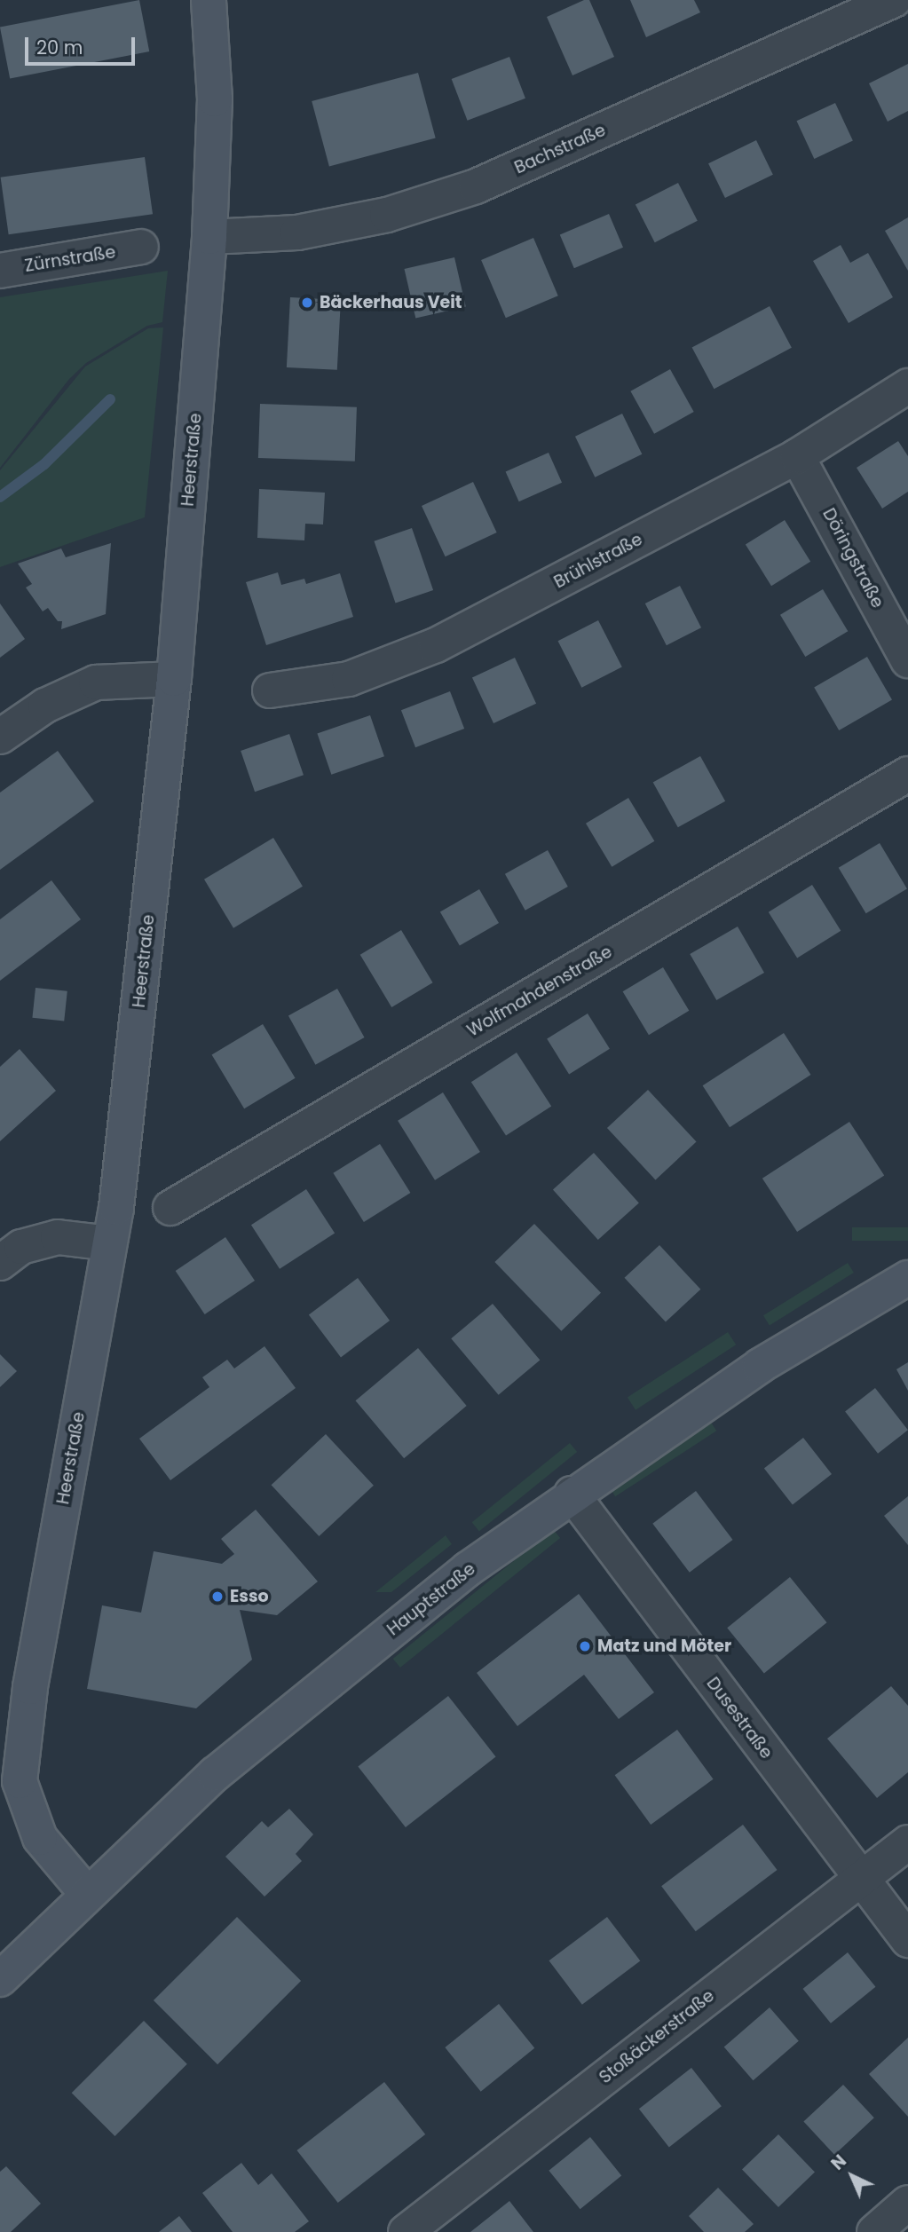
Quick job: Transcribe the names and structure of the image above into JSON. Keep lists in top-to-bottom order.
{
  "streets": {
    "street": [
      "Bachstraße",
      "Zürnstraße",
      "Heerstraße",
      "Döringstraße",
      "Brühlstraße",
      "Wolfmahdenstraße",
      "Hauptstraße",
      "Dusestraße",
      "Stoßäckerstraße"
    ]
  },
  "crossings": [
    ["Bachstraße", "Heerstraße"],
    ["Heerstraße", "Hauptstraße"],
    ["Döringstraße", "Brühlstraße"],
    ["Hauptstraße", "Dusestraße"],
    ["Dusestraße", "Stoßäckerstraße"]
  ],
  "places": ["Bäckerhaus Veit", "Esso", "Matz und Möter"],
  "scale_bar": "20 m",
  "north": "top left"
}
